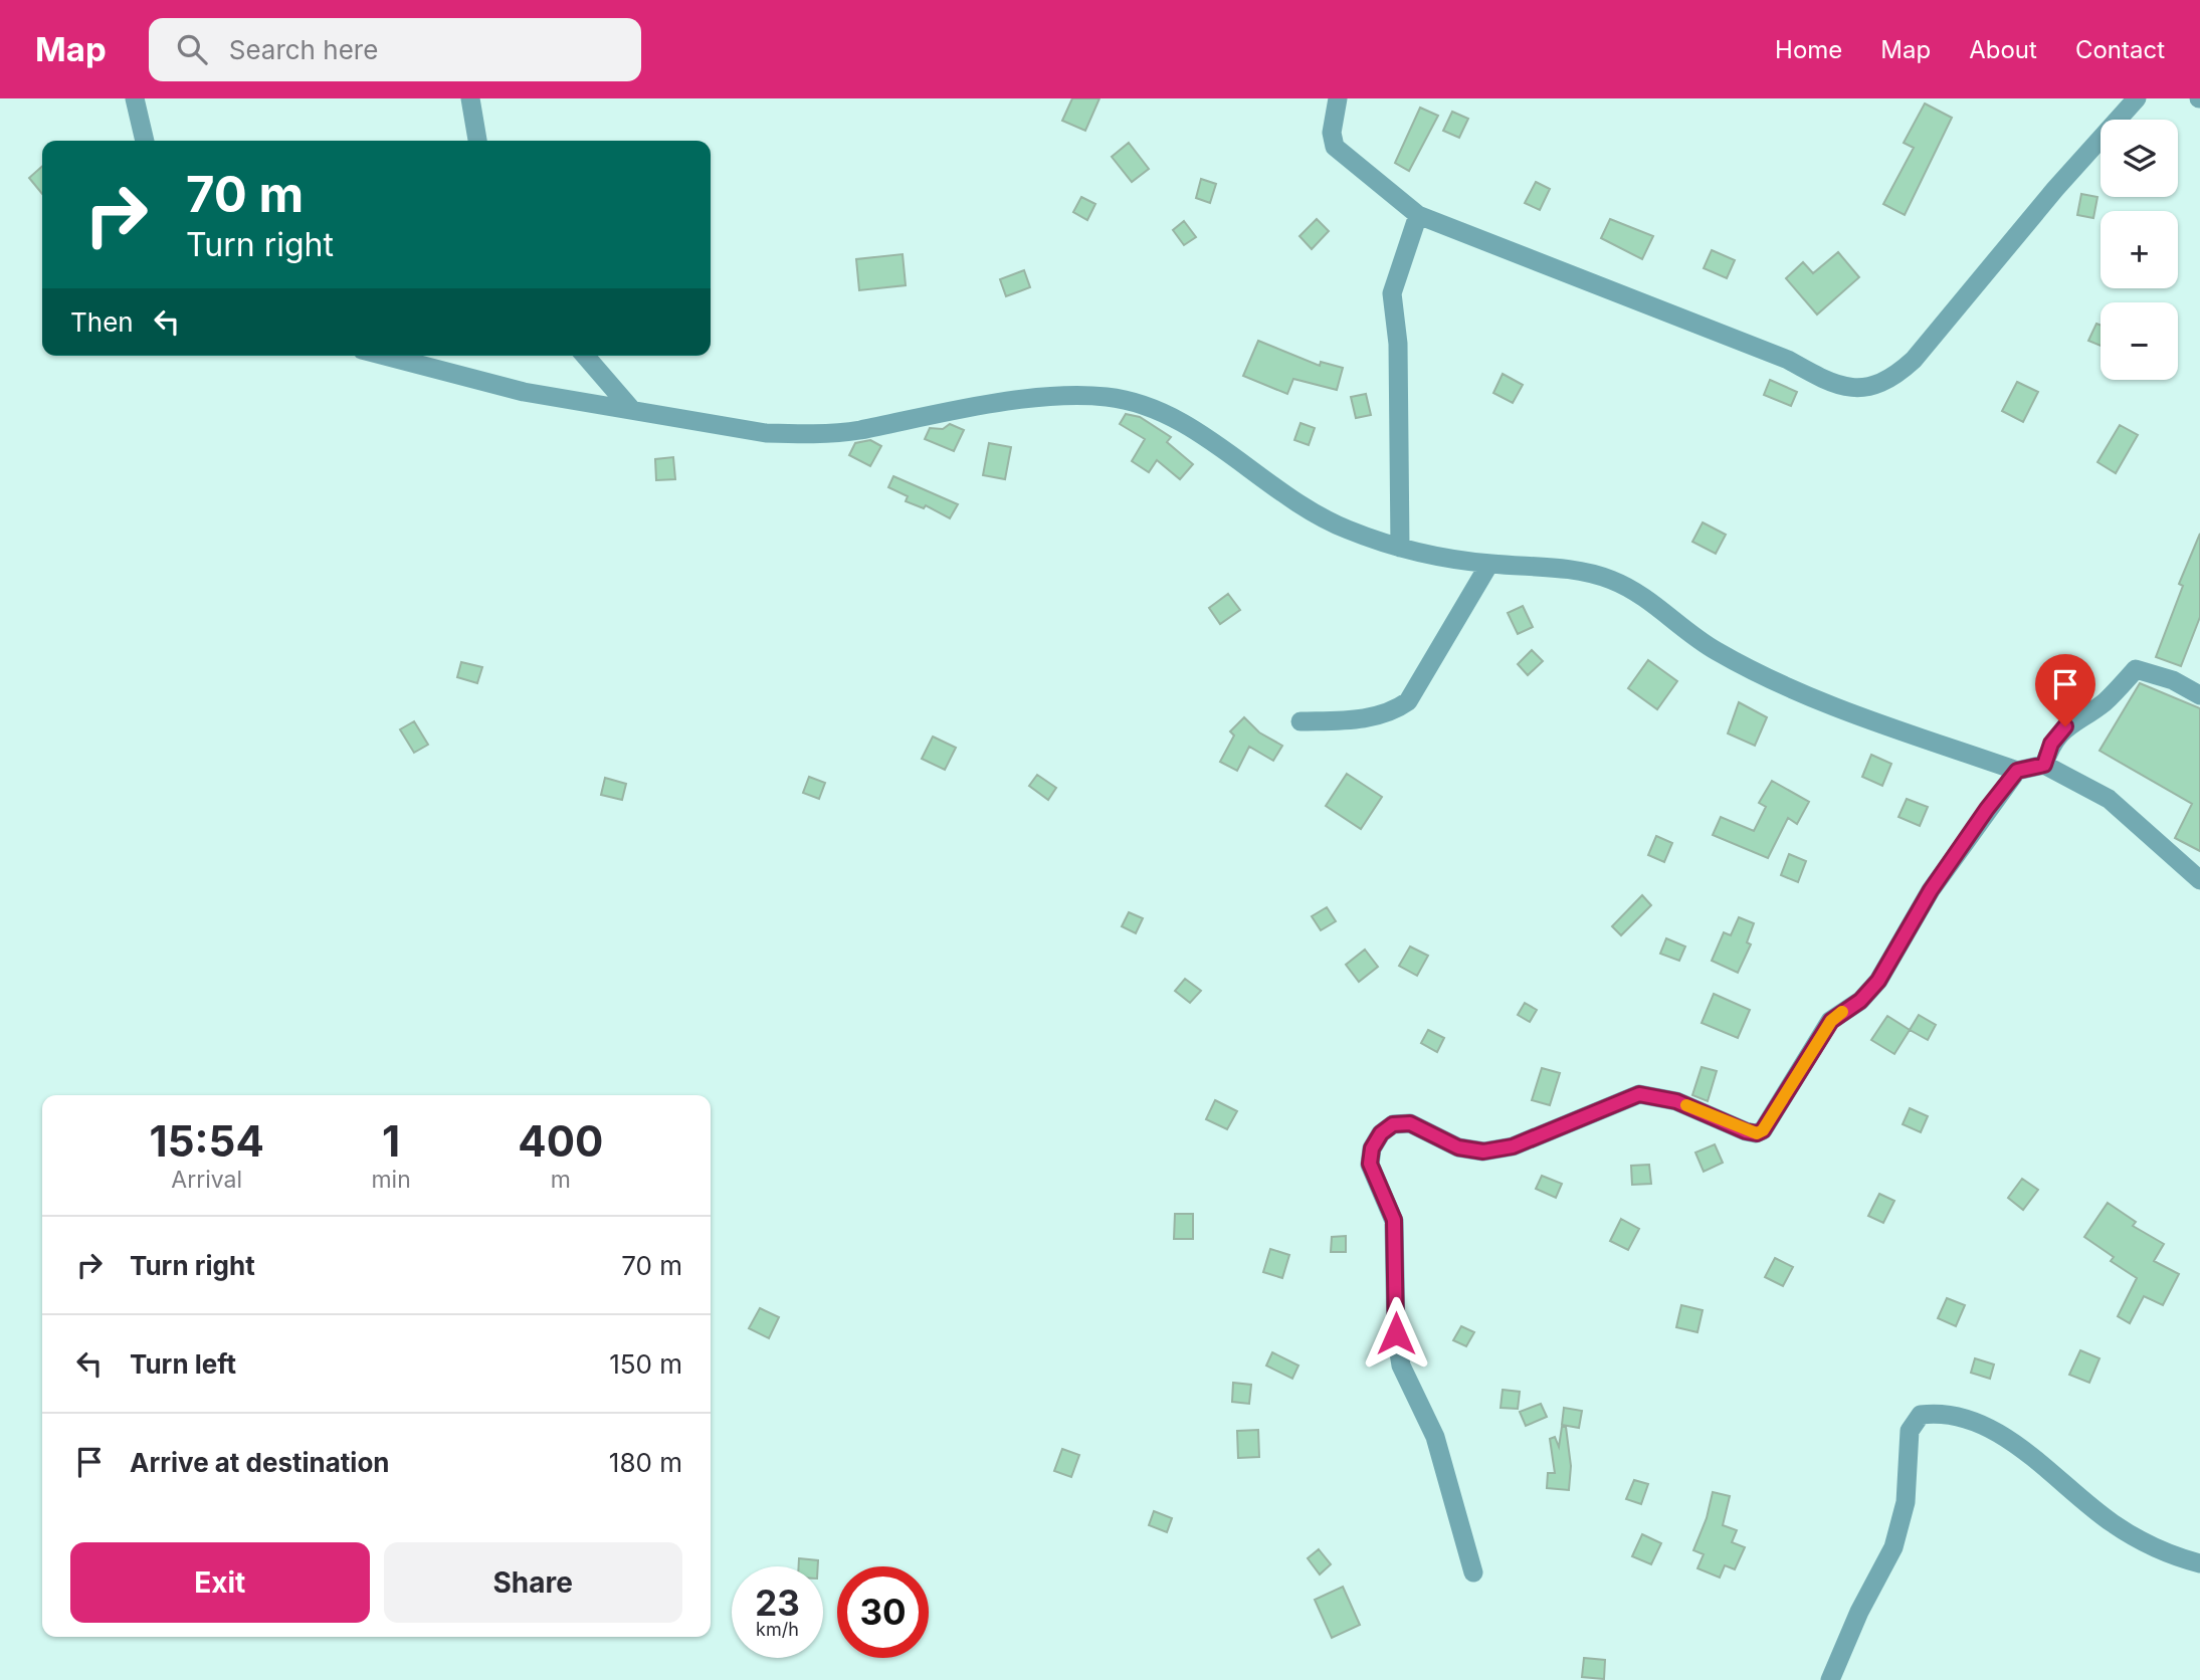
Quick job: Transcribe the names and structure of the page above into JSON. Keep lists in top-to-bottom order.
{
  "page": {
    "header": "Map",
    "search": "Search here",
    "nav": [
      "Home",
      "Map",
      "About",
      "Contact"
    ],
    "map_buttons": ["+", "−"],
    "turn": ["70 m", "Turn right"],
    "then": "Then",
    "eta": [
      "15:54",
      "Arrival",
      "1",
      "min",
      "400",
      "m"
    ],
    "list": [
      {
        "name": "Turn right",
        "value": "70 m"
      },
      {
        "name": "Turn left",
        "value": "150 m"
      },
      {
        "name": "Arrive at destination",
        "value": "180 m"
      }
    ],
    "buttons": ["Exit", "Share"],
    "speed": "23 km/h",
    "limit": "30"
  }
}
